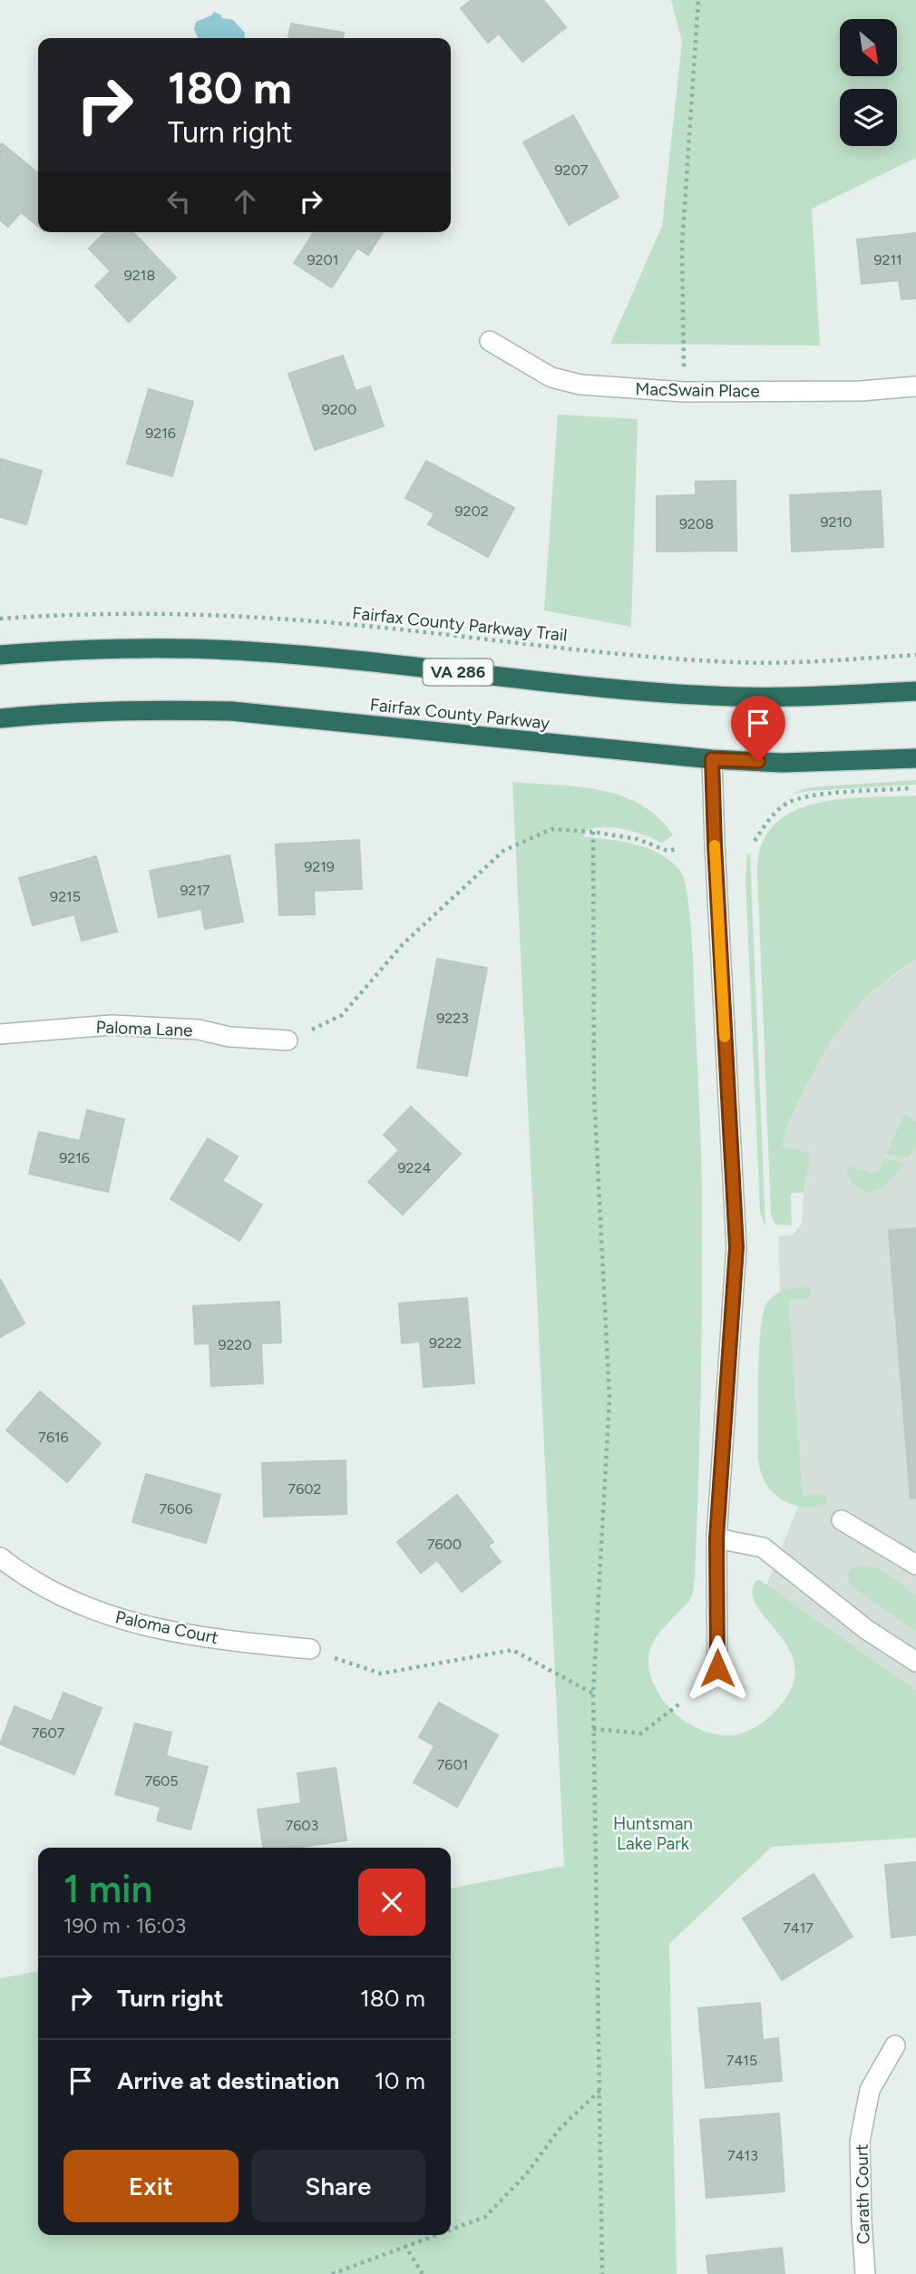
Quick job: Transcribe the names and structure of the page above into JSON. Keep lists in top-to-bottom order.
{
  "streets": {
    "highway": ["VA 286", "Fairfax County Parkway"],
    "street": [
      "MacSwain Place",
      "Paloma Lane",
      "Paloma Court",
      "Carath Court"
    ],
    "path": ["Fairfax County Parkway Trail"]
  },
  "parks": ["Huntsman Lake Park"],
  "house_numbers": [
    "9207",
    "9201",
    "9211",
    "9218",
    "9200",
    "9216",
    "9202",
    "9210",
    "9208",
    "9219",
    "9217",
    "9215",
    "9223",
    "9216",
    "9224",
    "9222",
    "9220",
    "7616",
    "7602",
    "7606",
    "7600",
    "7607",
    "7601",
    "7605",
    "7603",
    "7417",
    "7415",
    "7413"
  ],
  "north": "bottom right",
  "page": {
    "turn": ["180 m", "Turn right"],
    "heading": ["1 min", "190 m · 16:03"],
    "list": [
      {
        "name": "Turn right",
        "value": "180 m"
      },
      {
        "name": "Arrive at destination",
        "value": "10 m"
      }
    ],
    "buttons": ["Exit", "Share"]
  }
}
